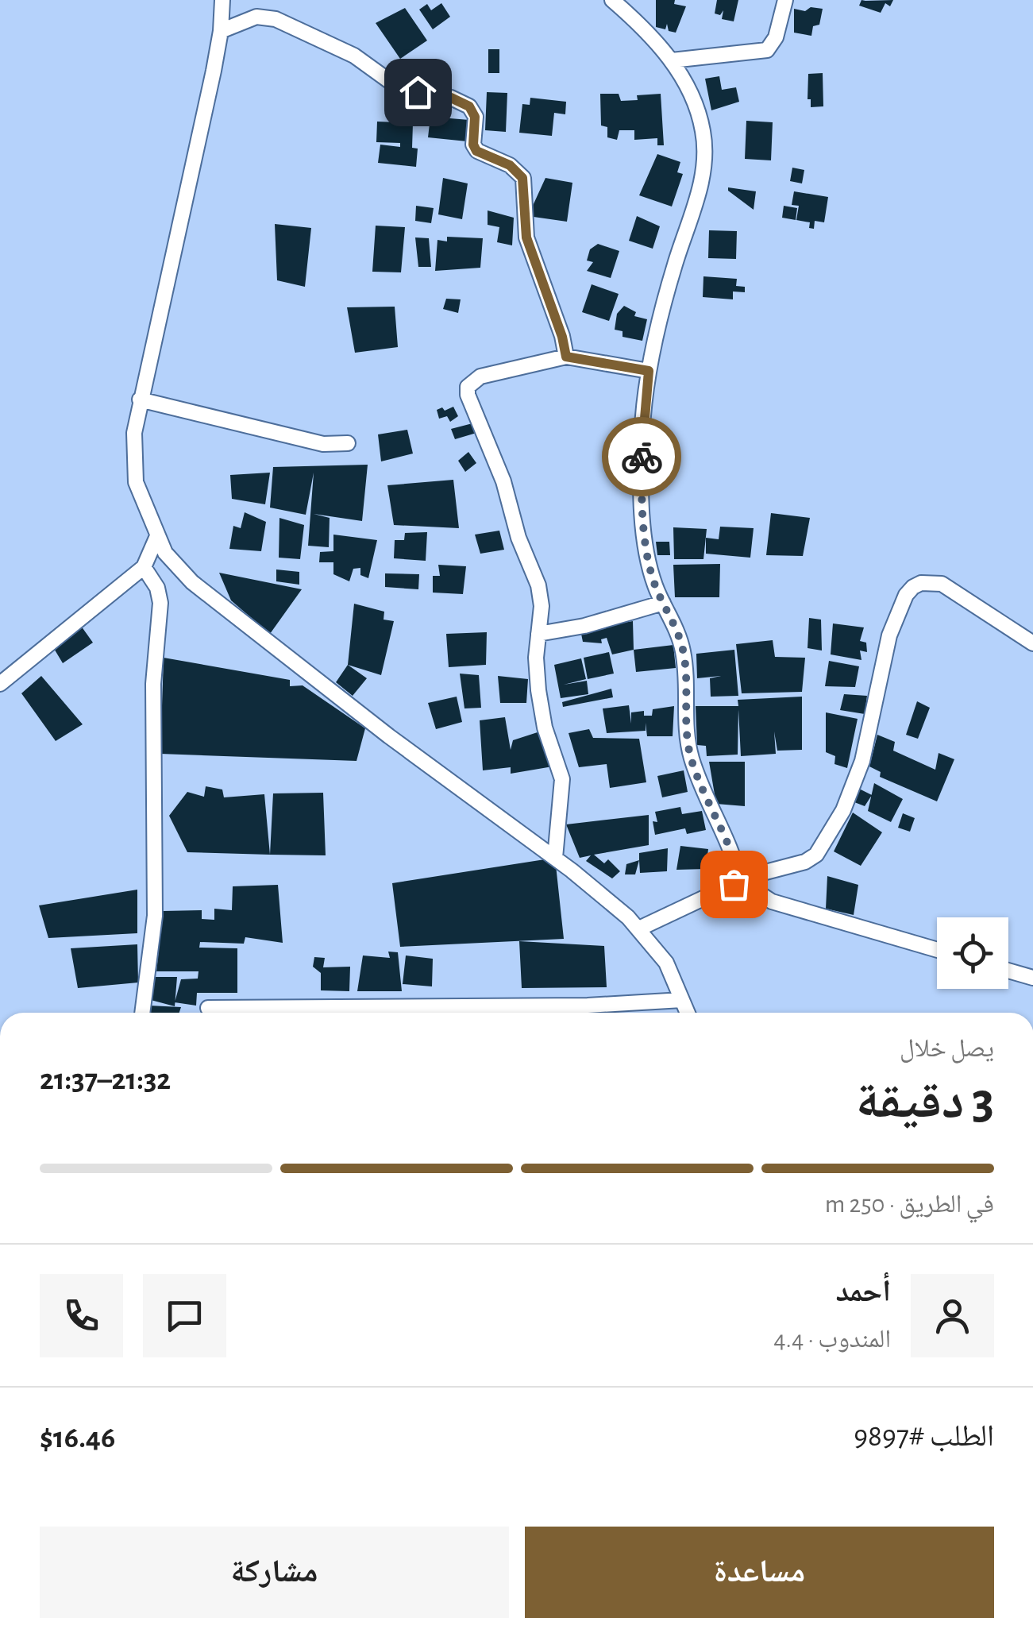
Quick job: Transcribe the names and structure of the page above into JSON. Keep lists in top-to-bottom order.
{
  "page": {
    "heading": ["3 دقيقة", "يصل خلال", "21:32–21:37"],
    "panel": [
      "أحمد",
      "المندوب · 4.4",
      "الطلب #9897",
      "$16.46"
    ],
    "bar": "في الطريق · 250 m",
    "buttons": ["مساعدة", "مشاركة"]
  }
}
